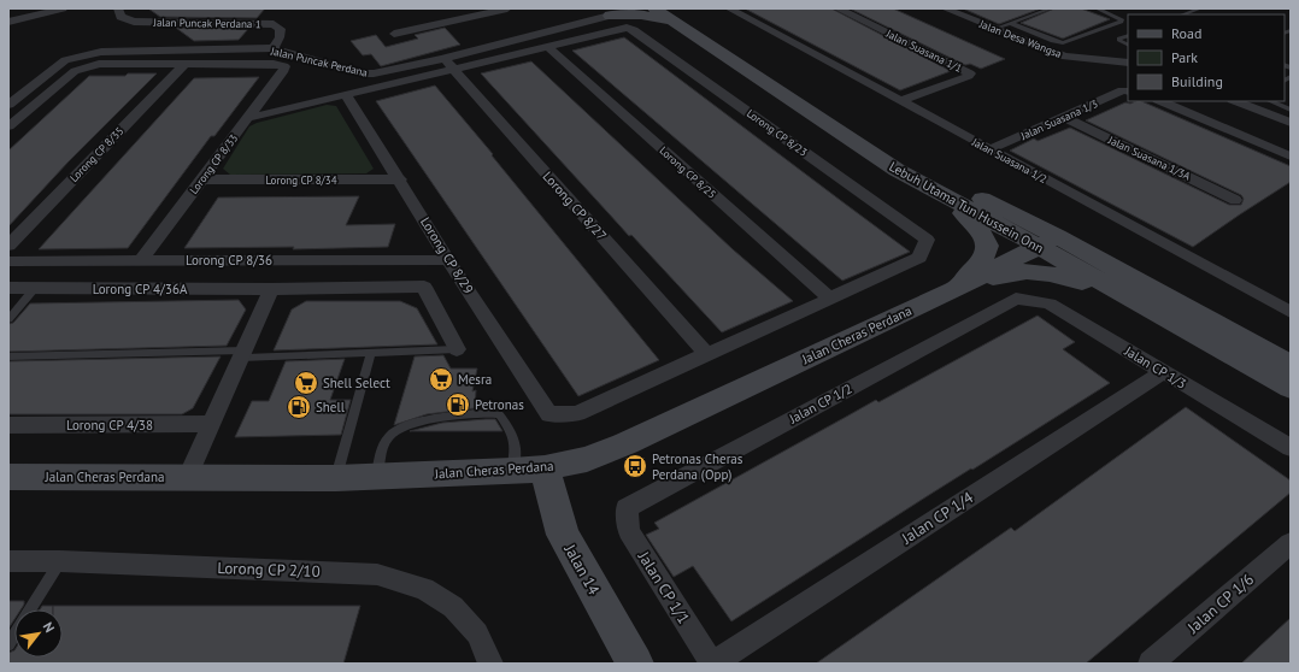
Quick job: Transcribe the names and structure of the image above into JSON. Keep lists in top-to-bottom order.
{
  "streets": {
    "main road": ["Lebuh Utama Tun Hussein Onn", "Jalan Cheras Perdana", "Jalan 14"],
    "street": [
      "Jalan Puncak Perdana 1",
      "Jalan Desa Wangsa",
      "Jalan Suasana 1/1",
      "Jalan Puncak Perdana",
      "Jalan Suasana 1/3",
      "Lorong CP 8/23",
      "Lorong CP 8/35",
      "Jalan Suasana 1/3A",
      "Jalan Suasana 1/2",
      "Lorong CP 8/33",
      "Lorong CP 8/25",
      "Lorong CP 8/34",
      "Lorong CP 8/27",
      "Lorong CP 8/29",
      "Lorong CP 8/36",
      "Lorong CP 4/36A",
      "Jalan CP 1/3",
      "Jalan CP 1/2",
      "Lorong CP 4/38",
      "Jalan CP 1/4",
      "Lorong CP 2/10",
      "Jalan CP 1/1",
      "Jalan CP 1/6"
    ]
  },
  "crossings": [
    ["Jalan Puncak Perdana 1", "Jalan Puncak Perdana"],
    ["Jalan Suasana 1/1", "Jalan Suasana 1/2"],
    ["Jalan Puncak Perdana", "Lorong CP 8/27"],
    ["Jalan Suasana 1/3", "Jalan Suasana 1/3A"],
    ["Jalan Suasana 1/3", "Jalan Suasana 1/2"],
    ["Lorong CP 8/23", "Lorong CP 8/25"],
    ["Lorong CP 8/35", "Lorong CP 8/33"],
    ["Lorong CP 8/33", "Lorong CP 8/34"],
    ["Lorong CP 8/33", "Lorong CP 8/36"],
    ["Lorong CP 8/34", "Lorong CP 8/29"],
    ["Lorong CP 8/27", "Lorong CP 8/29"],
    ["Lebuh Utama Tun Hussein Onn", "Jalan Cheras Perdana"],
    ["Lorong CP 8/29", "Lorong CP 8/36"],
    ["Jalan Cheras Perdana", "Jalan 14"],
    ["Jalan CP 1/3", "Jalan CP 1/2"],
    ["Jalan CP 1/3", "Jalan CP 1/4"],
    ["Jalan CP 1/2", "Jalan CP 1/1"],
    ["Jalan CP 1/4", "Jalan CP 1/1"]
  ],
  "places": {
    "supermarket": ["Mesra", "Shell Select"],
    "fuel station": ["Petronas", "Shell"],
    "bus stop": ["Petronas Cheras Perdana (Opp)"]
  },
  "legend": ["Road", "Park", "Building"],
  "north": "top right"
}
